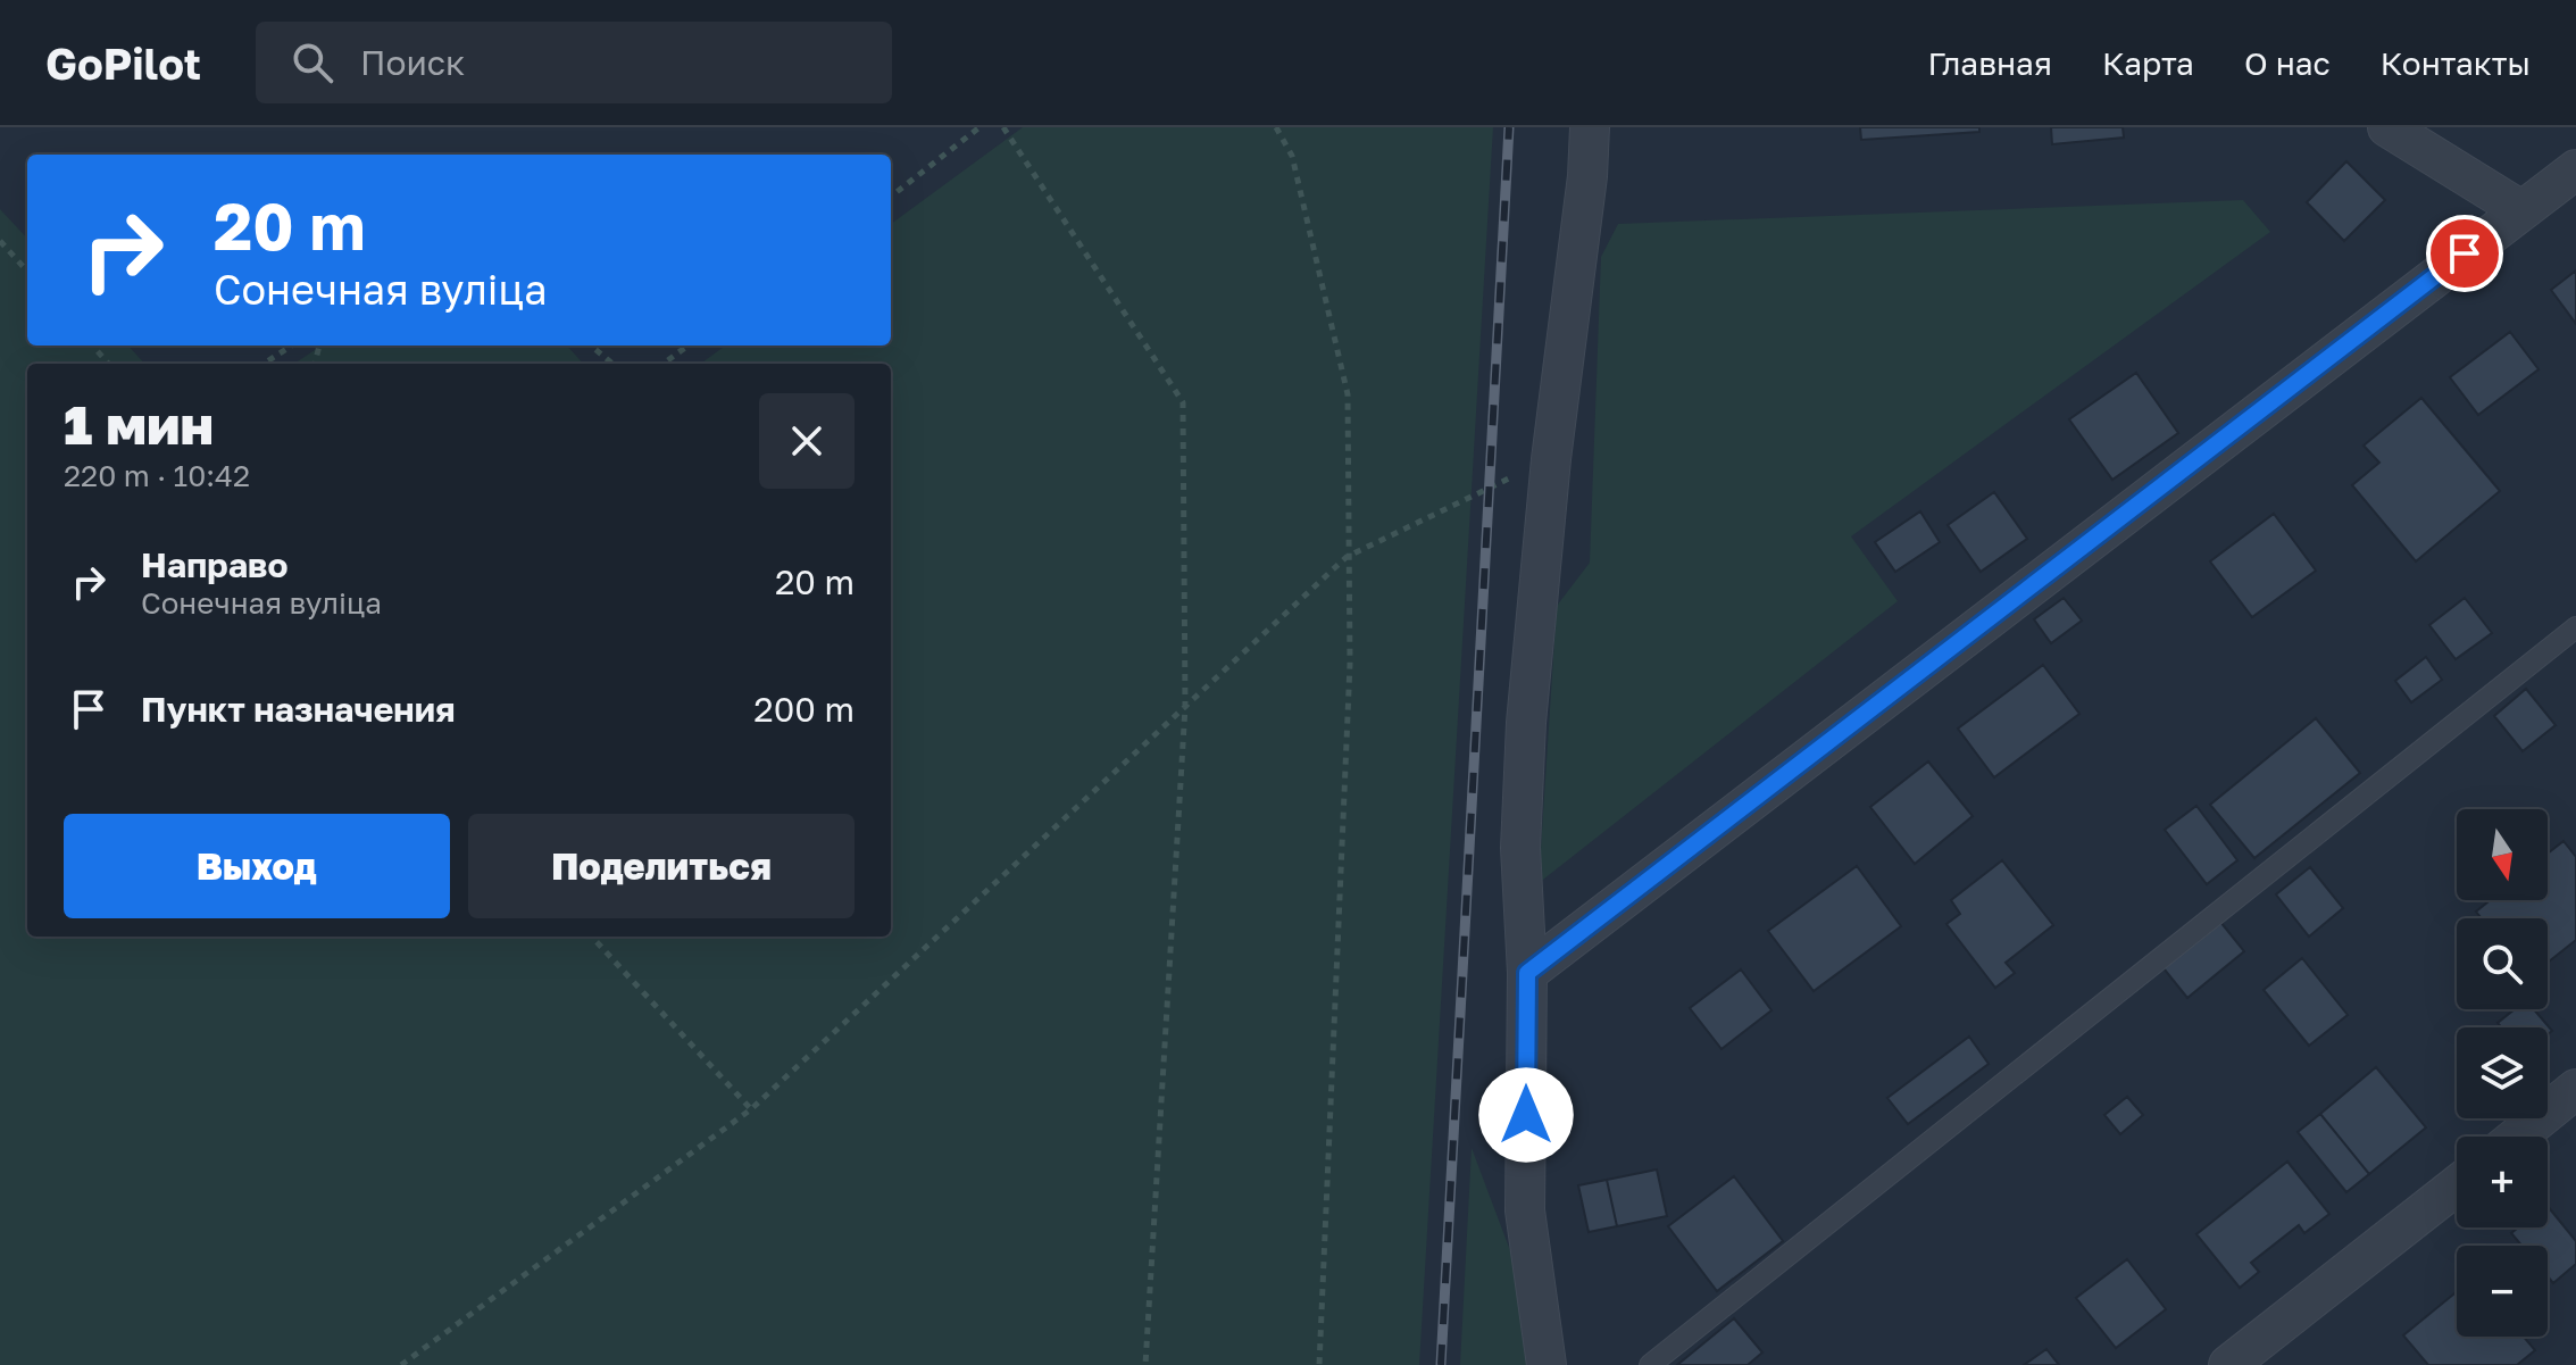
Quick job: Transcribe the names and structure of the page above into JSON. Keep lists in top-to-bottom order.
{
  "north": "bottom",
  "page": {
    "header": "GoPilot",
    "search": "Поиск",
    "nav": [
      "Главная",
      "Карта",
      "О нас",
      "Контакты"
    ],
    "turn": ["20 m", "Сонечная вуліца"],
    "heading": ["1 мин", "220 m · 10:42"],
    "list": [
      {
        "name": "Направо",
        "note": "Сонечная вуліца",
        "value": "20 m"
      },
      {
        "name": "Пункт назначения",
        "value": "200 m"
      }
    ],
    "buttons": ["Выход", "Поделиться"],
    "map_buttons": ["+", "−"]
  }
}
